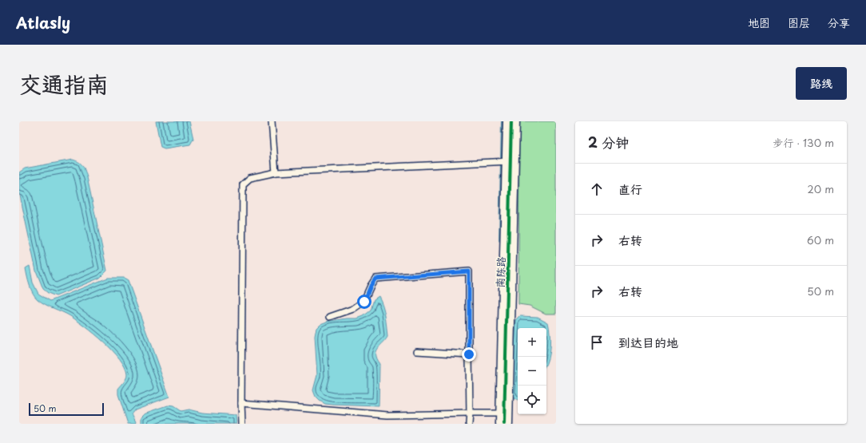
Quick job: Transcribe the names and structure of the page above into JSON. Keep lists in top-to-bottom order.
{
  "streets": {
    "street": ["南陈路"]
  },
  "scale_bar": "50 m",
  "page": {
    "header": "Atlasly",
    "nav": ["地图", "图层", "分享"],
    "title": "交通指南",
    "buttons": "路线",
    "heading": ["2 分钟", "步行 · 130 m"],
    "list": [
      ["直行", "20 m"],
      ["右转", "60 m"],
      ["右转", "50 m"],
      "到达目的地"
    ],
    "map_buttons": ["+", "−"],
    "scale": "50 m"
  }
}
